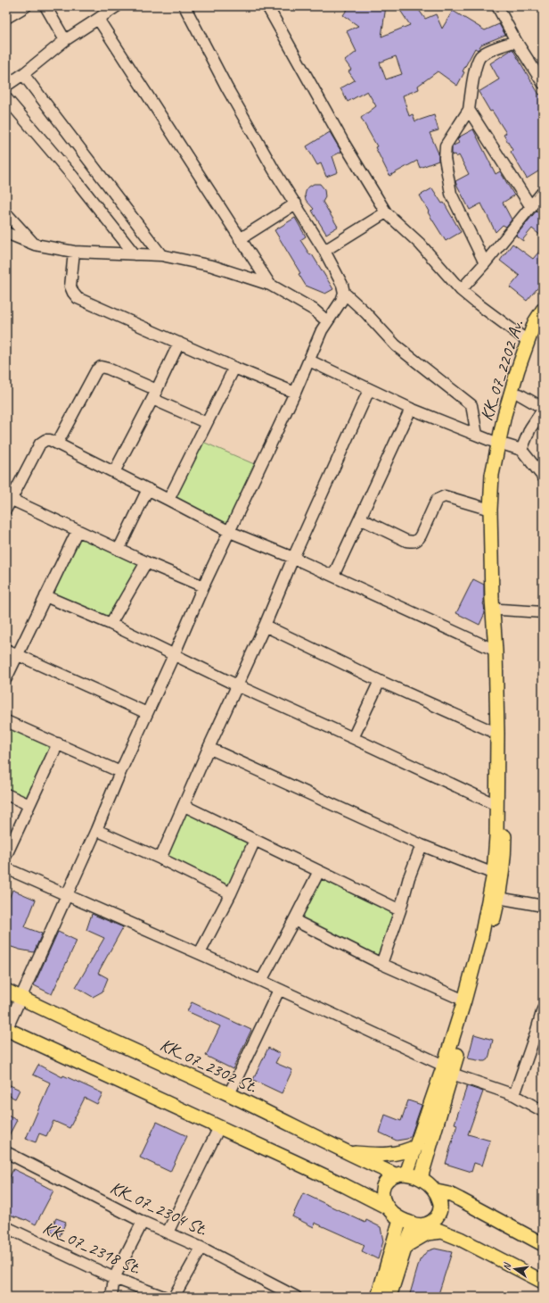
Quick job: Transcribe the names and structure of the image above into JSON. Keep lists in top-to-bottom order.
{
  "streets": {
    "main road": ["KK_07_2202 Av.", "KK_07_2302 St."],
    "street": ["KK_07_2304 St.", "KK_07_2318 St."]
  },
  "north": "left"
}
